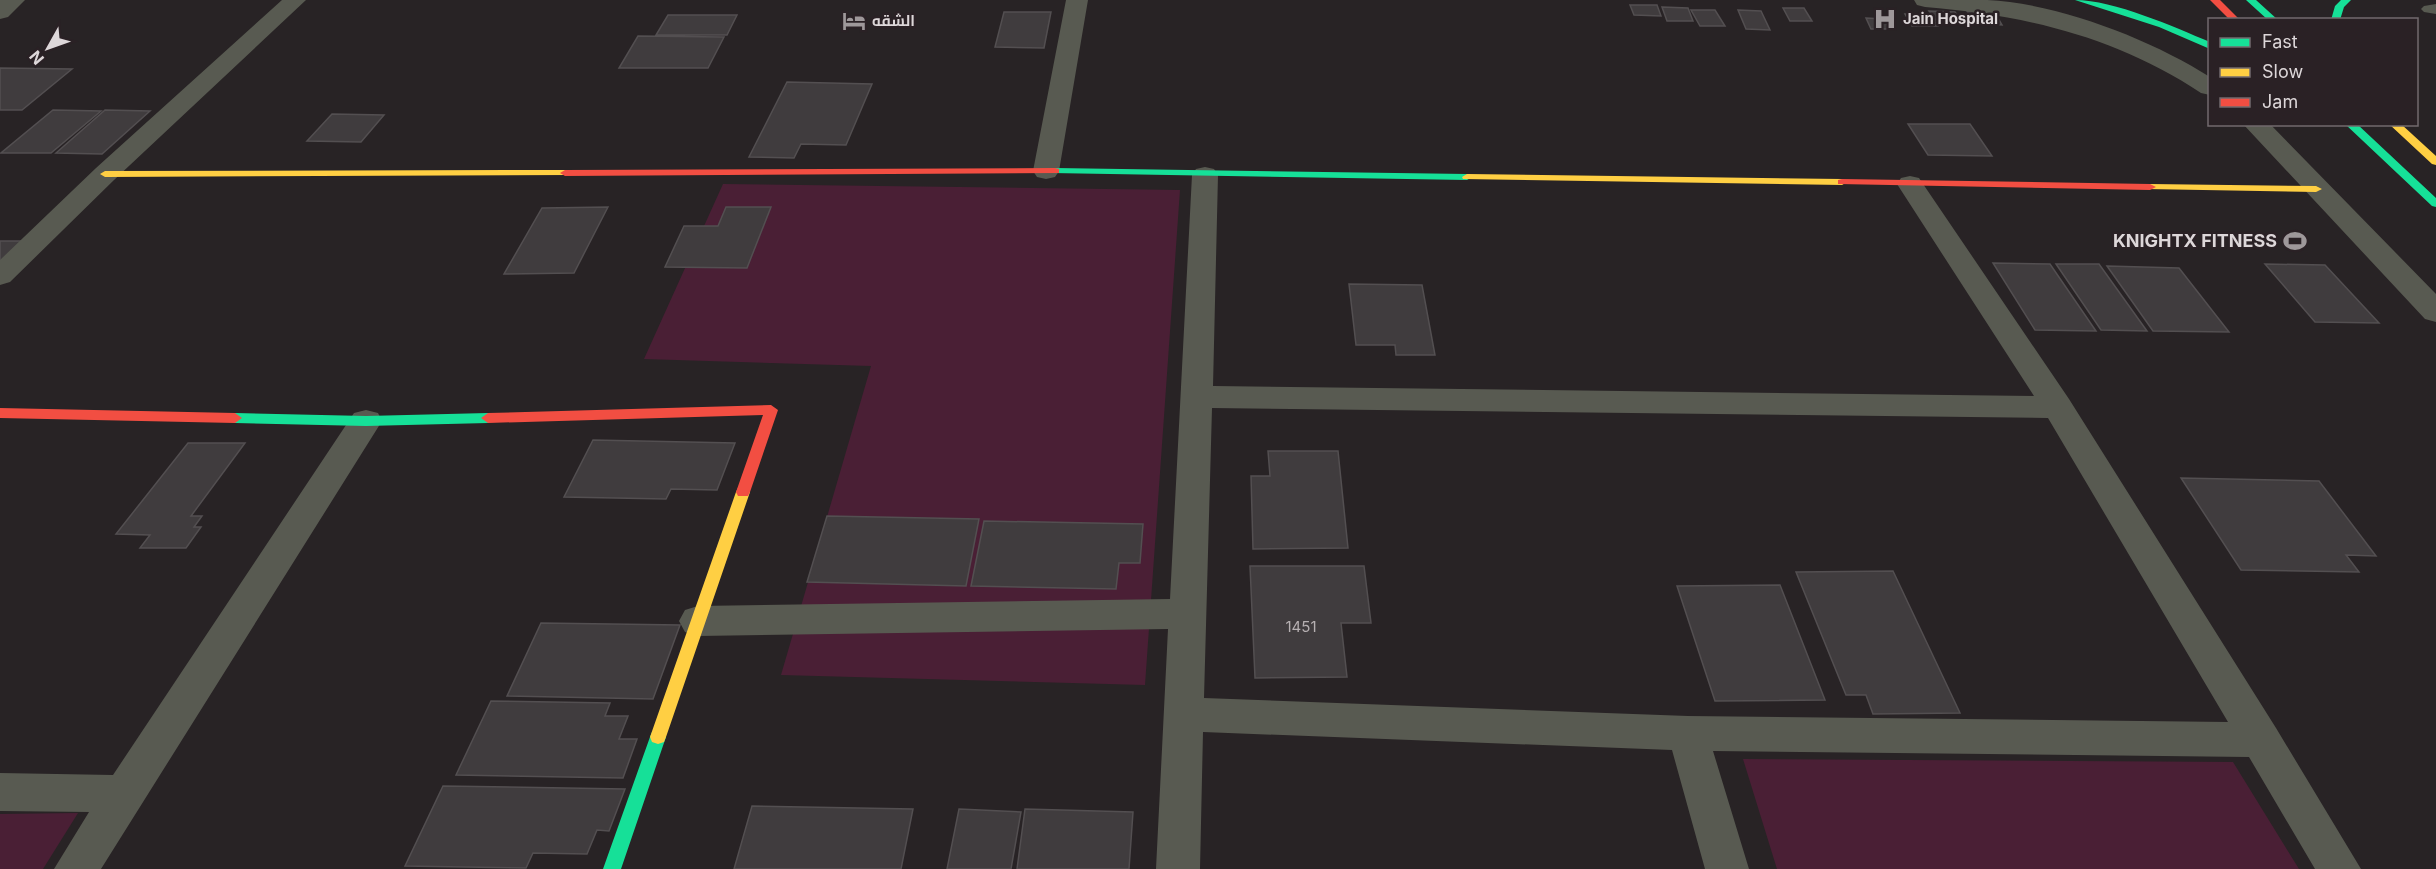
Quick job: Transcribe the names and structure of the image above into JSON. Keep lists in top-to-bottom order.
{
  "places": {
    "hospital": ["Jain Hospital"],
    "hotel": ["الشقه"],
    "sports": ["KNIGHTX FITNESS"]
  },
  "house_numbers": ["1451"],
  "legend": ["Fast", "Slow", "Jam"],
  "north": "bottom left"
}
